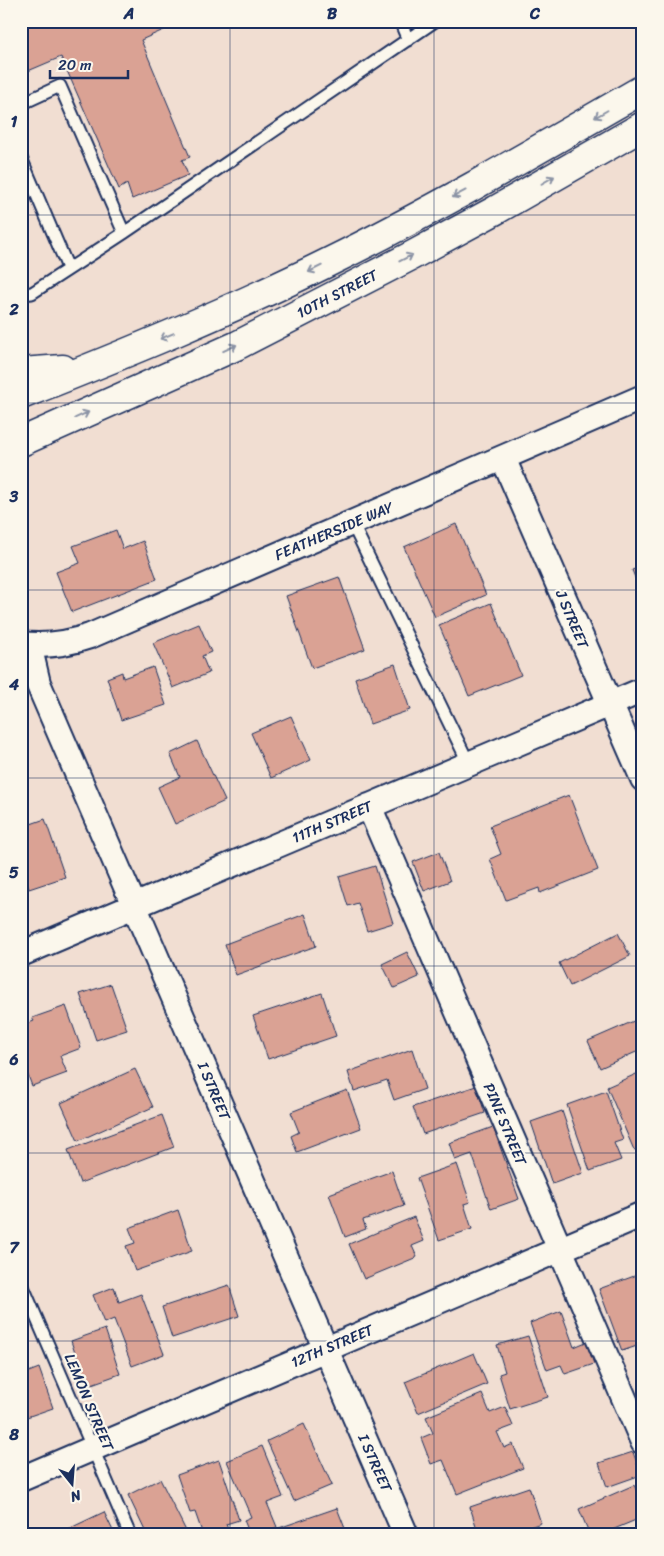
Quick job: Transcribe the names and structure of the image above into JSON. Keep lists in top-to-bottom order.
{
  "streets": {
    "highway": ["10TH STREET"],
    "street": [
      "FEATHERSIDE WAY",
      "J STREET",
      "11TH STREET",
      "I STREET",
      "PINE STREET",
      "12TH STREET"
    ],
    "lane": ["LEMON STREET"]
  },
  "crossings": [
    ["FEATHERSIDE WAY", "J STREET"],
    ["FEATHERSIDE WAY", "I STREET"],
    ["J STREET", "11TH STREET"],
    ["11TH STREET", "I STREET"],
    ["11TH STREET", "PINE STREET"],
    ["I STREET", "12TH STREET"],
    ["PINE STREET", "12TH STREET"],
    ["12TH STREET", "LEMON STREET"]
  ],
  "scale_bar": "20 m",
  "north": "bottom",
  "grid": {
    "columns": ["A", "B", "C"],
    "rows": [
      "1",
      "2",
      "3",
      "4",
      "5",
      "6",
      "7",
      "8"
    ]
  }
}
